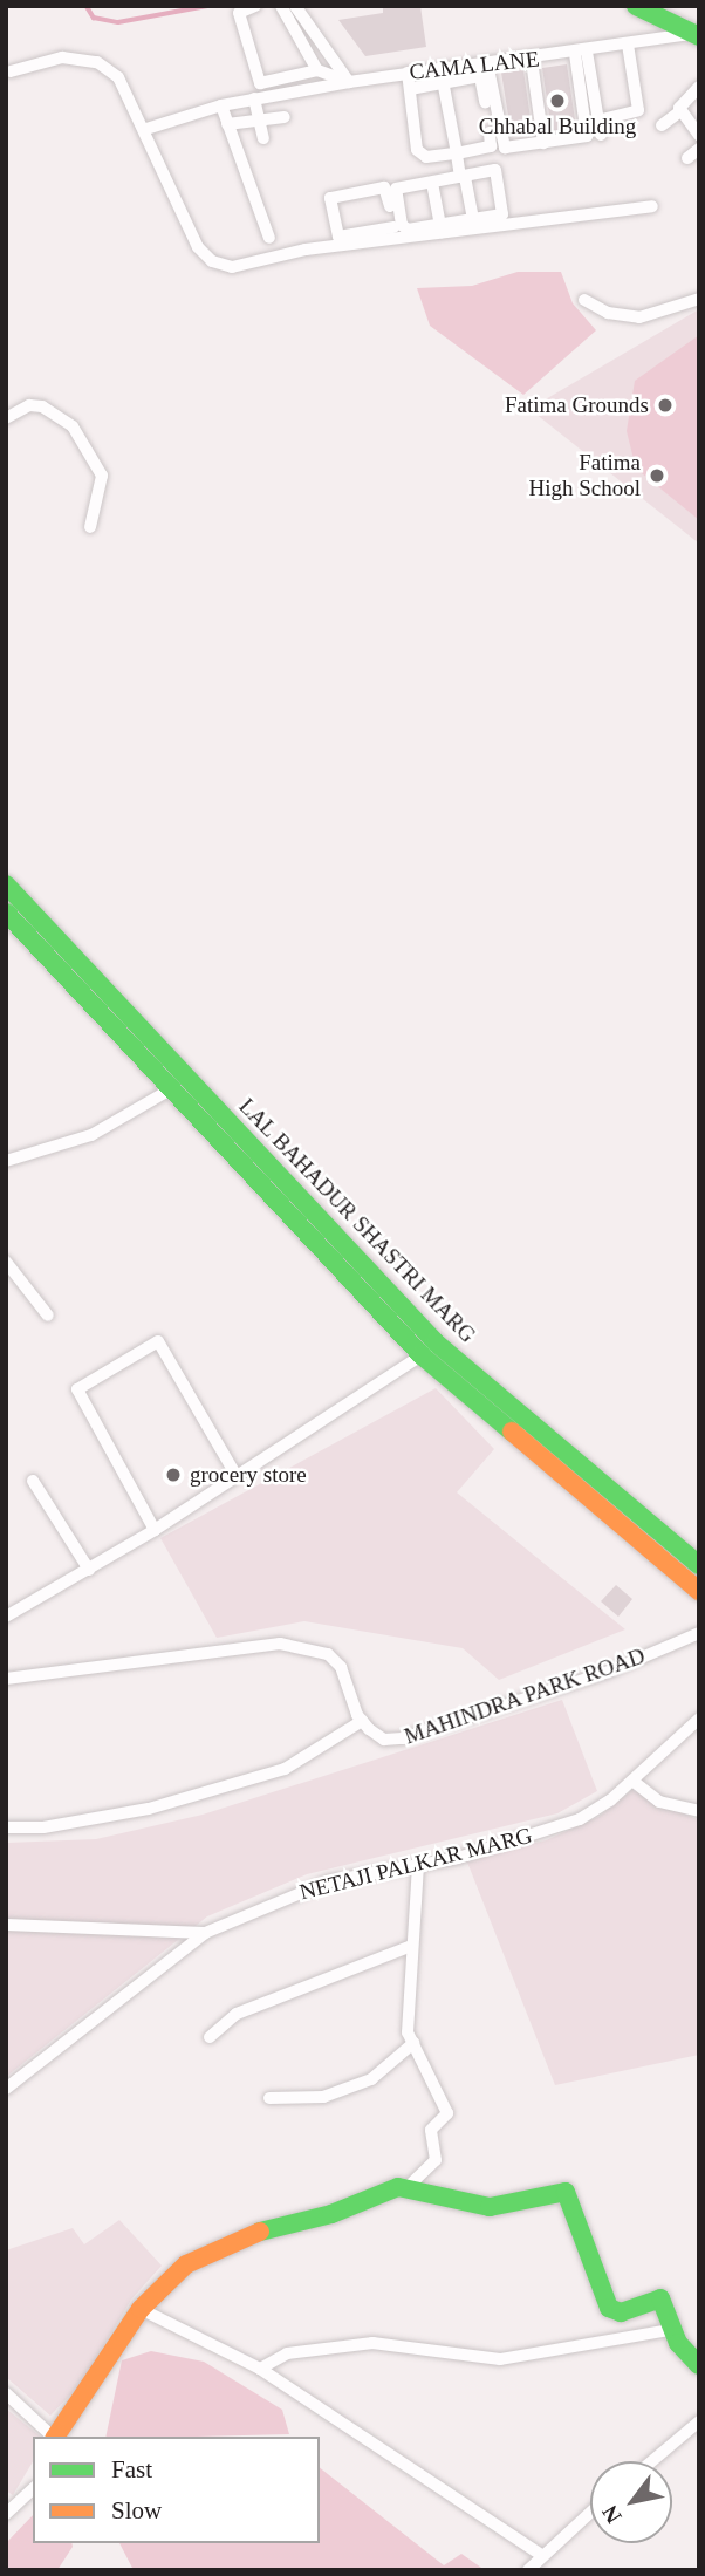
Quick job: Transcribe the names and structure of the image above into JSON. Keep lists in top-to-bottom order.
{
  "streets": {
    "main road": ["LAL BAHADUR SHASTRI MARG"],
    "street": ["CAMA LANE", "MAHINDRA PARK ROAD", "NETAJI PALKAR MARG"]
  },
  "places": [
    "Chhabal Building",
    "Fatima Grounds",
    "Fatima High School",
    "grocery store"
  ],
  "legend": ["Fast", "Slow"],
  "north": "bottom left"
}
